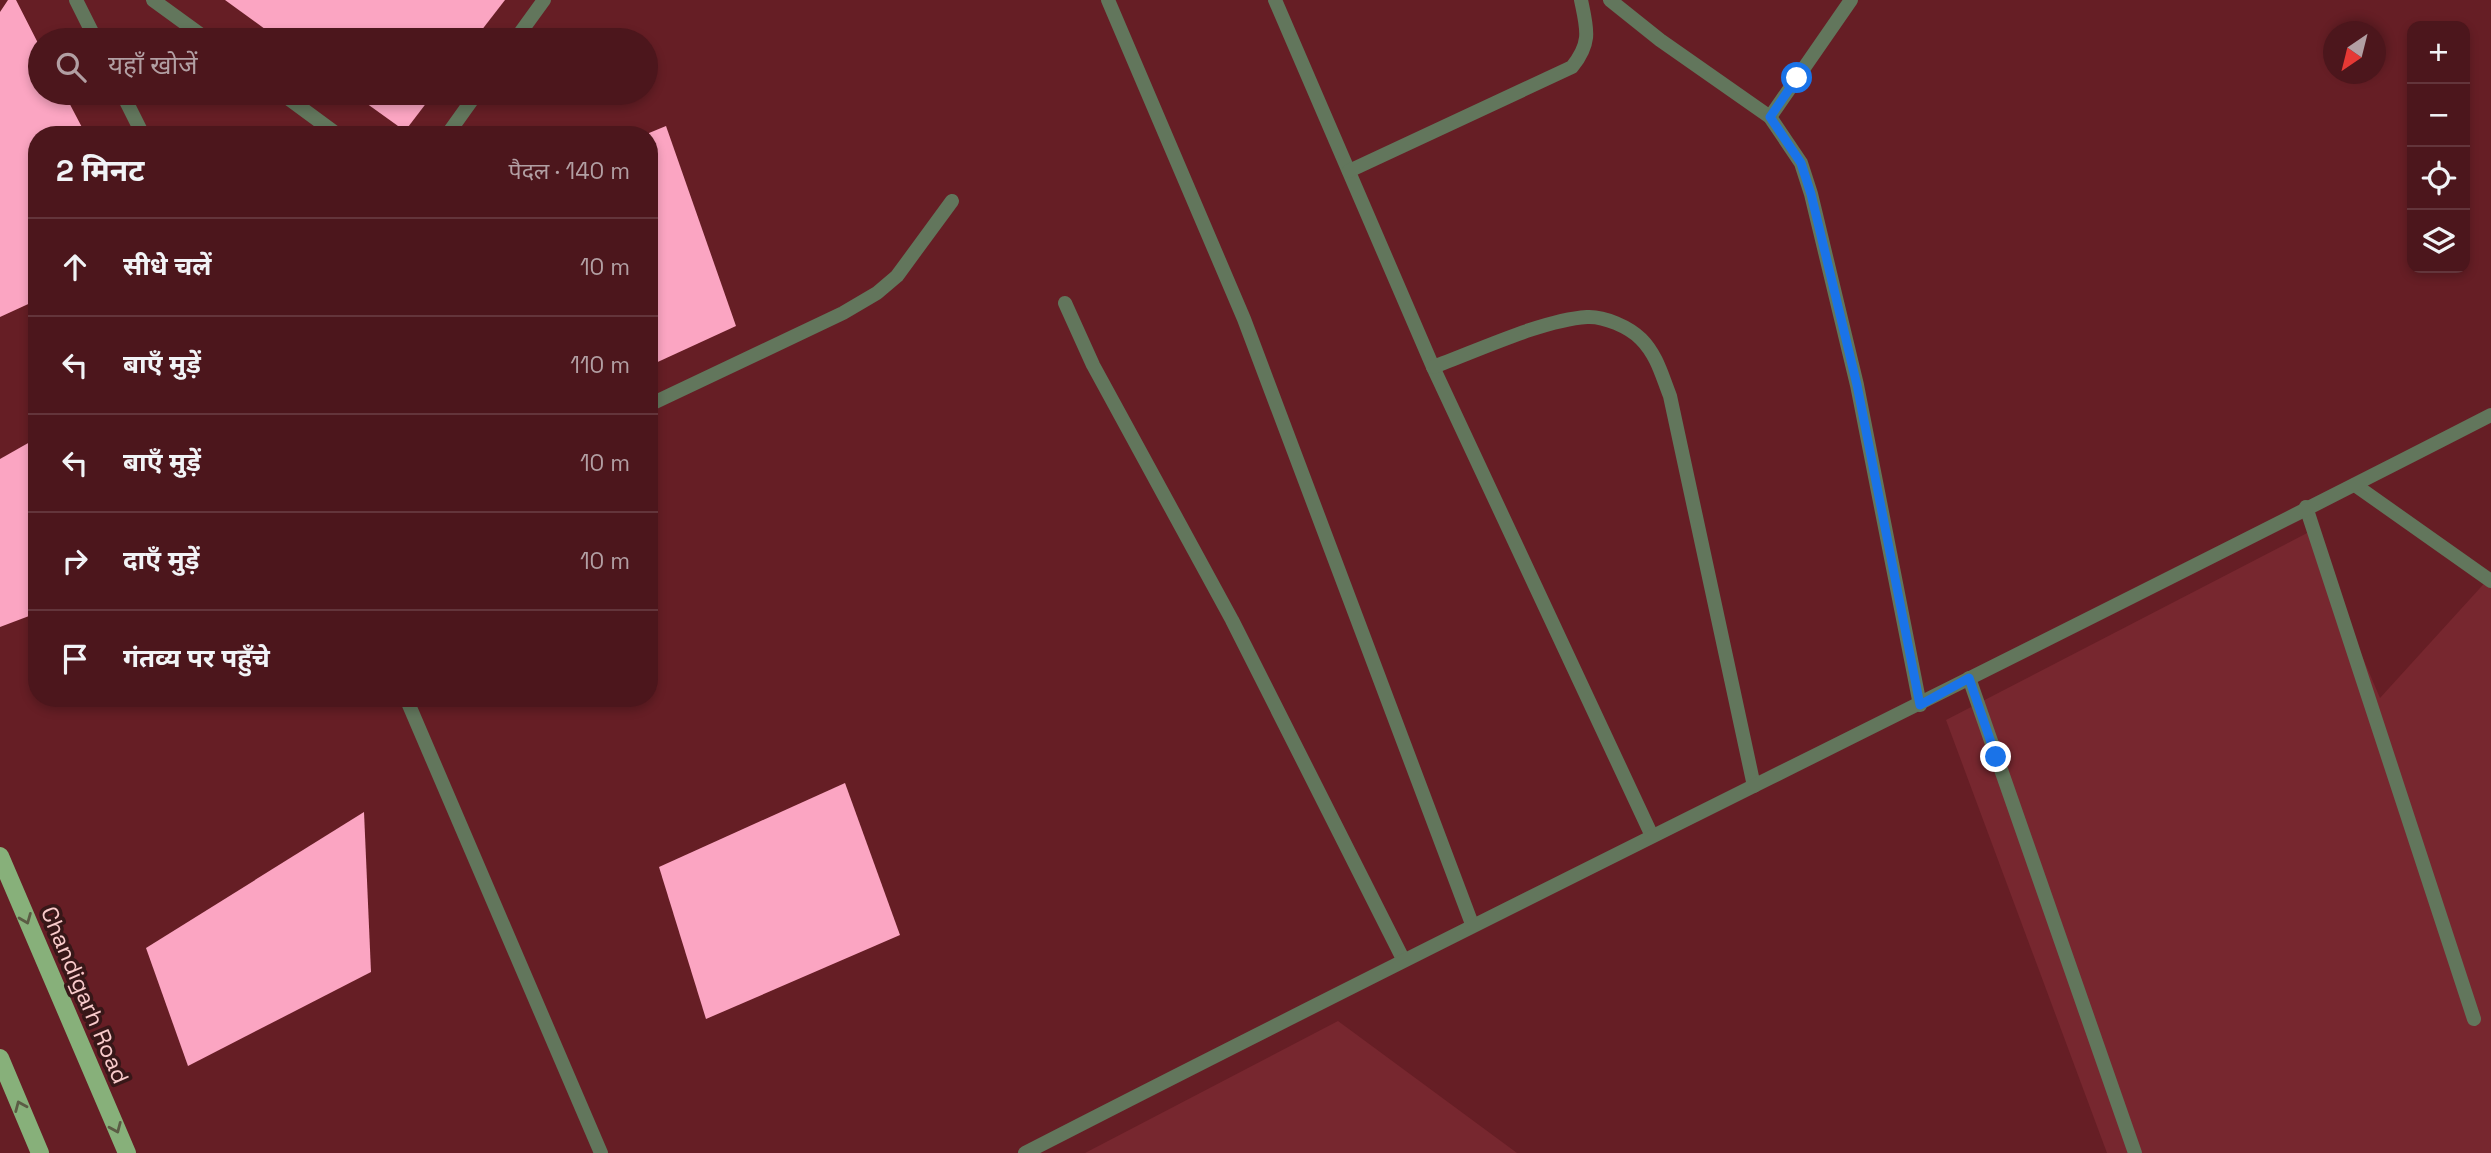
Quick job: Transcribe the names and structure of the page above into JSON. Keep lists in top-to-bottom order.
{
  "streets": {
    "main road": ["Chandigarh Road"]
  },
  "north": "bottom left",
  "page": {
    "map_buttons": ["+", "−"],
    "search": "यहाँ खोजें",
    "heading": ["2 मिनट", "पैदल · 140 m"],
    "list": [
      ["सीधे चलें", "10 m"],
      ["बाएँ मुड़ें", "110 m"],
      ["बाएँ मुड़ें", "10 m"],
      ["दाएँ मुड़ें", "10 m"],
      "गंतव्य पर पहुँचे"
    ]
  }
}
